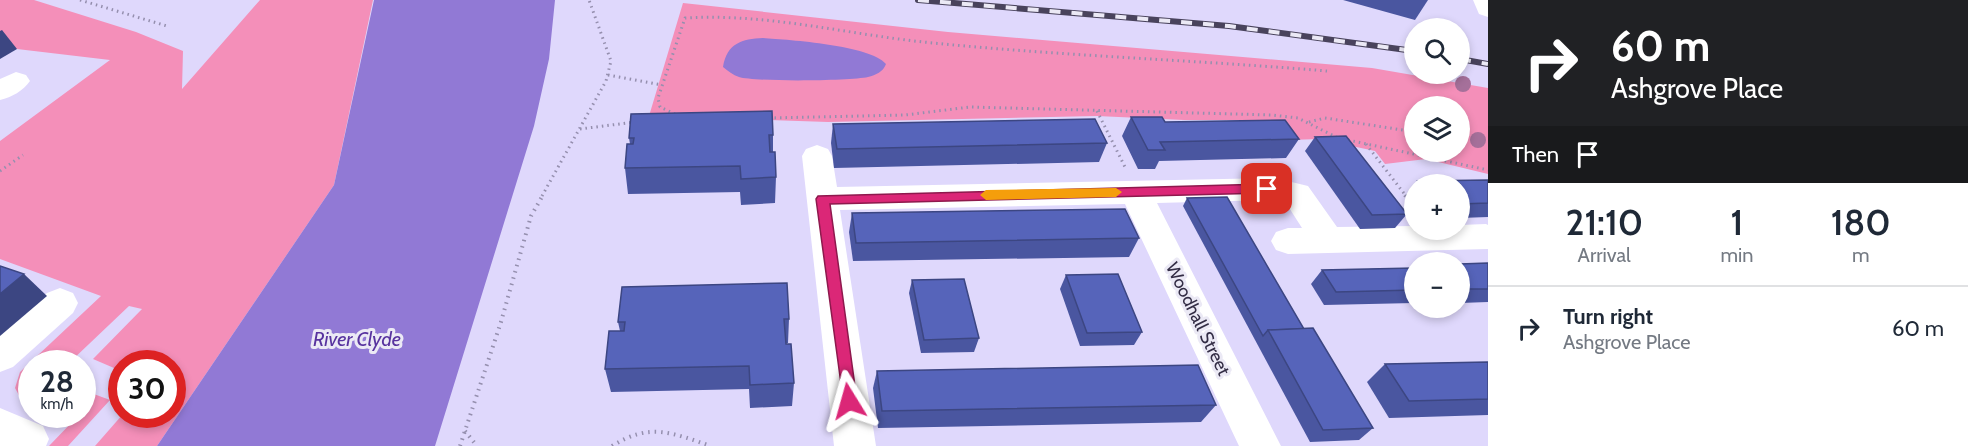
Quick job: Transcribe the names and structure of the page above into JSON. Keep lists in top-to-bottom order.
{
  "streets": {
    "street": ["Woodhall Street"]
  },
  "water": ["River Clyde"],
  "page": {
    "turn": ["60 m", "Ashgrove Place"],
    "map_buttons": ["+", "−"],
    "then": "Then",
    "eta": [
      "21:10",
      "Arrival",
      "1",
      "min",
      "180",
      "m"
    ],
    "list": [
      {
        "name": "Turn right",
        "note": "Ashgrove Place",
        "value": "60 m"
      }
    ],
    "speed": "28 km/h",
    "limit": "30"
  }
}
